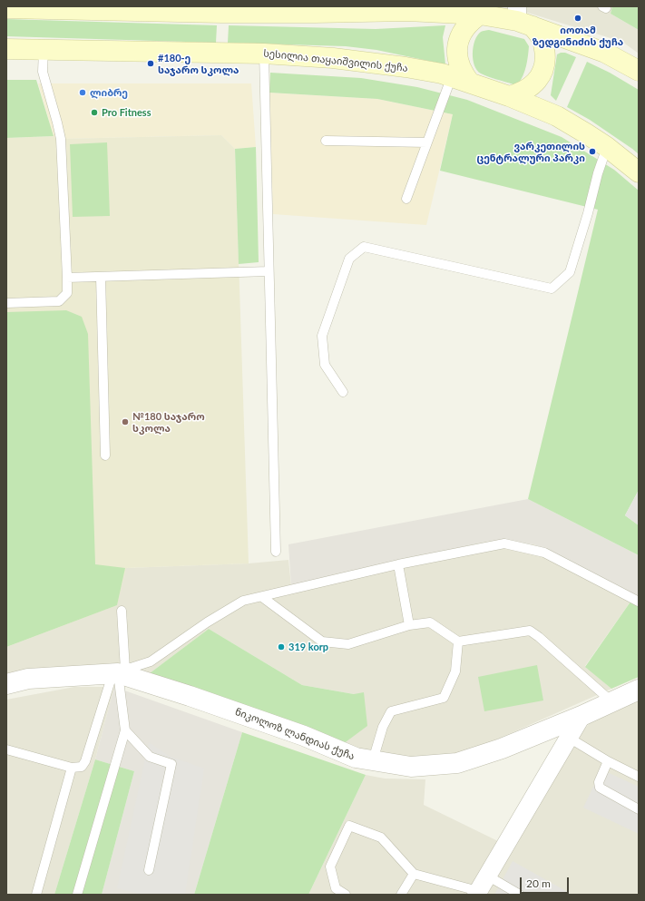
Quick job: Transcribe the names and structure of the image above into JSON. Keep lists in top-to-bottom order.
{
  "streets": {
    "main road": ["სესილია თაყაიშვილის ქუჩა"],
    "street": ["ნიკოლოზ ლანდიას ქუჩა"]
  },
  "places": [
    "იოთამ ზედგინიძის ქუჩა",
    "#180-ე საჯარო სკოლა",
    "ლიბრე",
    "Pro Fitness",
    "ვარკეთილის ცენტრალური პარკი",
    "№180 საჯარო სკოლა",
    "319 korp"
  ],
  "scale_bar": "20 m"
}
